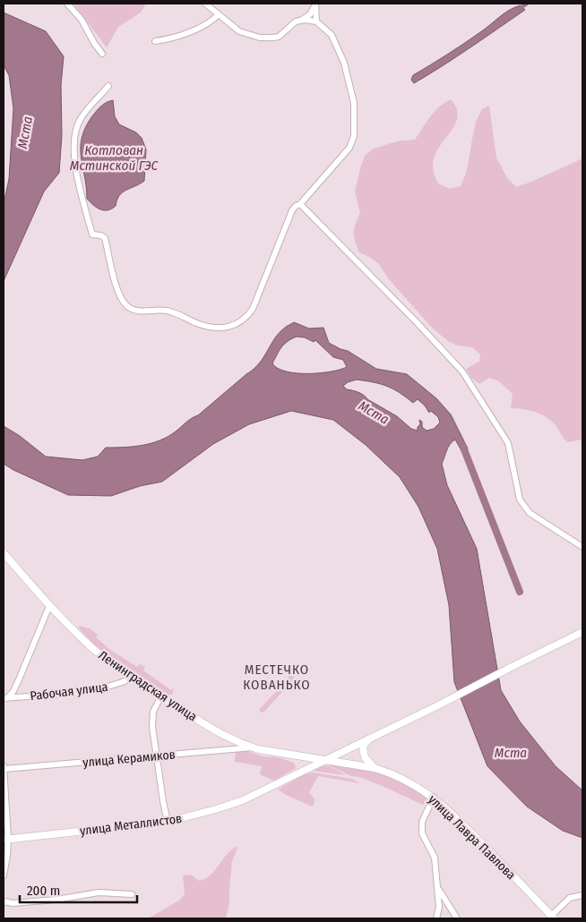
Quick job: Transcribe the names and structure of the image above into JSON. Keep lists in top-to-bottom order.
{
  "streets": {
    "main road": ["Ленинградская улица", "улица Металлистов", "улица Лавра Павлова"],
    "street": ["Рабочая улица", "улица Керамиков"]
  },
  "crossings": [
    ["Ленинградская улица", "Рабочая улица"],
    ["Ленинградская улица", "улица Керамиков"],
    ["Ленинградская улица", "улица Металлистов"],
    ["Ленинградская улица", "улица Лавра Павлова"],
    ["улица Металлистов", "улица Лавра Павлова"]
  ],
  "districts": ["МЕСТЕЧКО КОВАНЬКО"],
  "water": ["Мста", "Котлован Мстинской ГЭС"],
  "scale_bar": "200 m"
}
